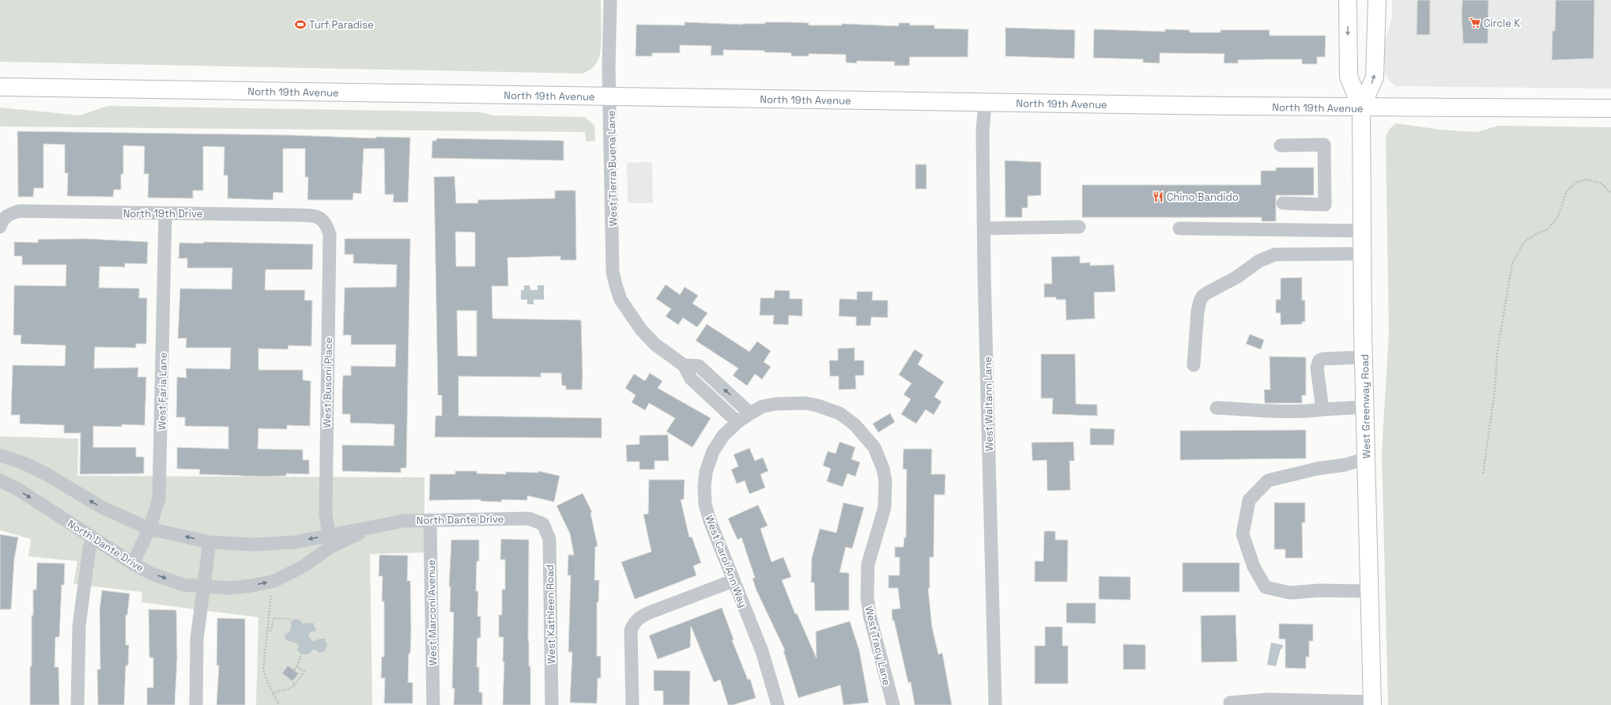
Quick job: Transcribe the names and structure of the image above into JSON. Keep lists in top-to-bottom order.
{
  "streets": {
    "main road": ["North 19th Avenue", "West Greenway Road"],
    "street": [
      "West Tierra Buena Lane",
      "North 19th Drive",
      "West Busoni Place",
      "West Faria Lane",
      "West Waltann Lane",
      "North Dante Drive",
      "West Carol Ann Way",
      "West Marconi Avenue",
      "West Kathleen Road",
      "West Tracy Lane"
    ]
  },
  "crossings": [
    ["North 19th Avenue", "West Tierra Buena Lane"],
    ["North 19th Avenue", "West Waltann Lane"],
    ["North 19th Avenue", "West Greenway Road"],
    ["North 19th Drive", "West Busoni Place"],
    ["North 19th Drive", "West Faria Lane"],
    ["West Busoni Place", "North Dante Drive"],
    ["West Faria Lane", "North Dante Drive"],
    ["North Dante Drive", "West Marconi Avenue"],
    ["North Dante Drive", "West Kathleen Road"],
    ["West Carol Ann Way", "West Tracy Lane"]
  ],
  "places": {
    "supermarket": ["Circle K"],
    "sports": ["Turf Paradise"],
    "restaurant": ["Chino Bandido"]
  }
}
